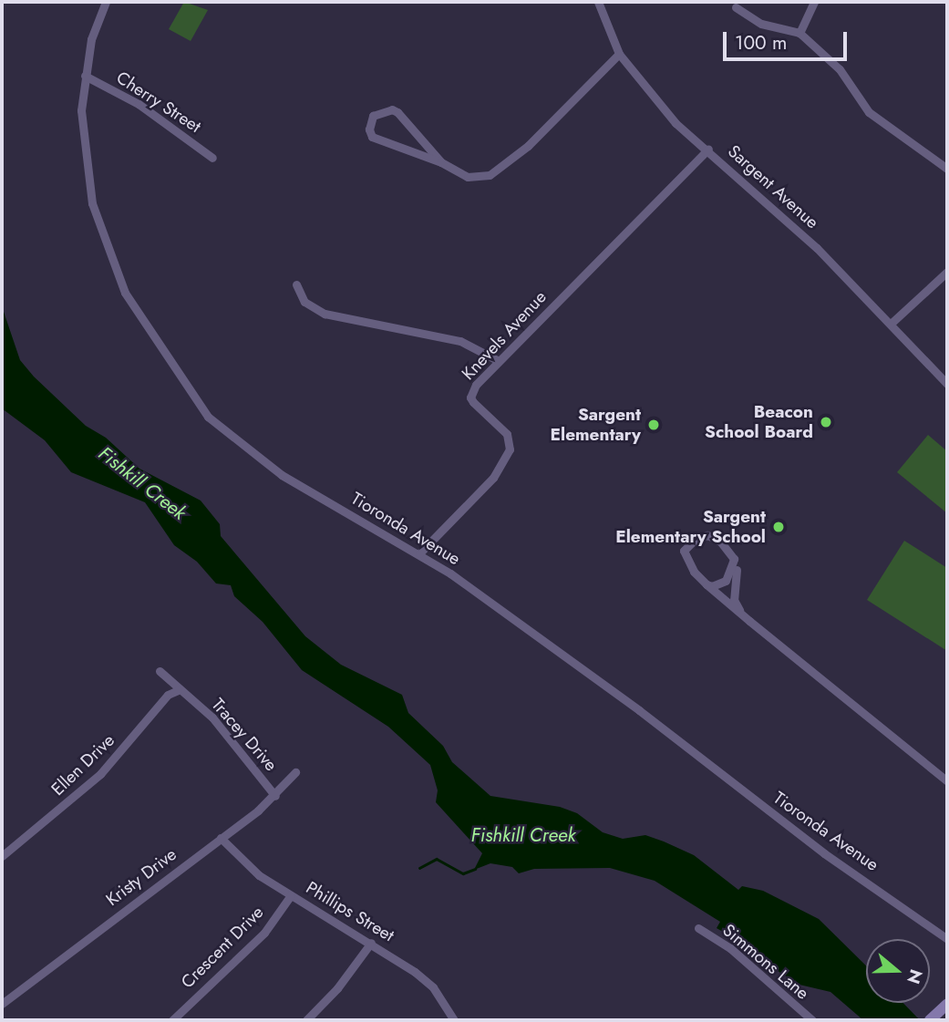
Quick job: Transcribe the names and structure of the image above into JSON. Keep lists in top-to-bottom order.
{
  "streets": {
    "street": [
      "Cherry Street",
      "Sargent Avenue",
      "Knevels Avenue",
      "Tioronda Avenue",
      "Tracey Drive",
      "Ellen Drive",
      "Kristy Drive",
      "Phillips Street",
      "Crescent Drive",
      "Simmons Lane"
    ]
  },
  "crossings": [
    ["Cherry Street", "Tioronda Avenue"],
    ["Sargent Avenue", "Knevels Avenue"],
    ["Knevels Avenue", "Tioronda Avenue"],
    ["Tracey Drive", "Ellen Drive"],
    ["Tracey Drive", "Kristy Drive"],
    ["Kristy Drive", "Phillips Street"],
    ["Phillips Street", "Crescent Drive"]
  ],
  "water": ["Fishkill Creek"],
  "places": ["Beacon School Board", "Sargent Elementary", "Sargent Elementary School"],
  "scale_bar": "100 m",
  "north": "right"
}
